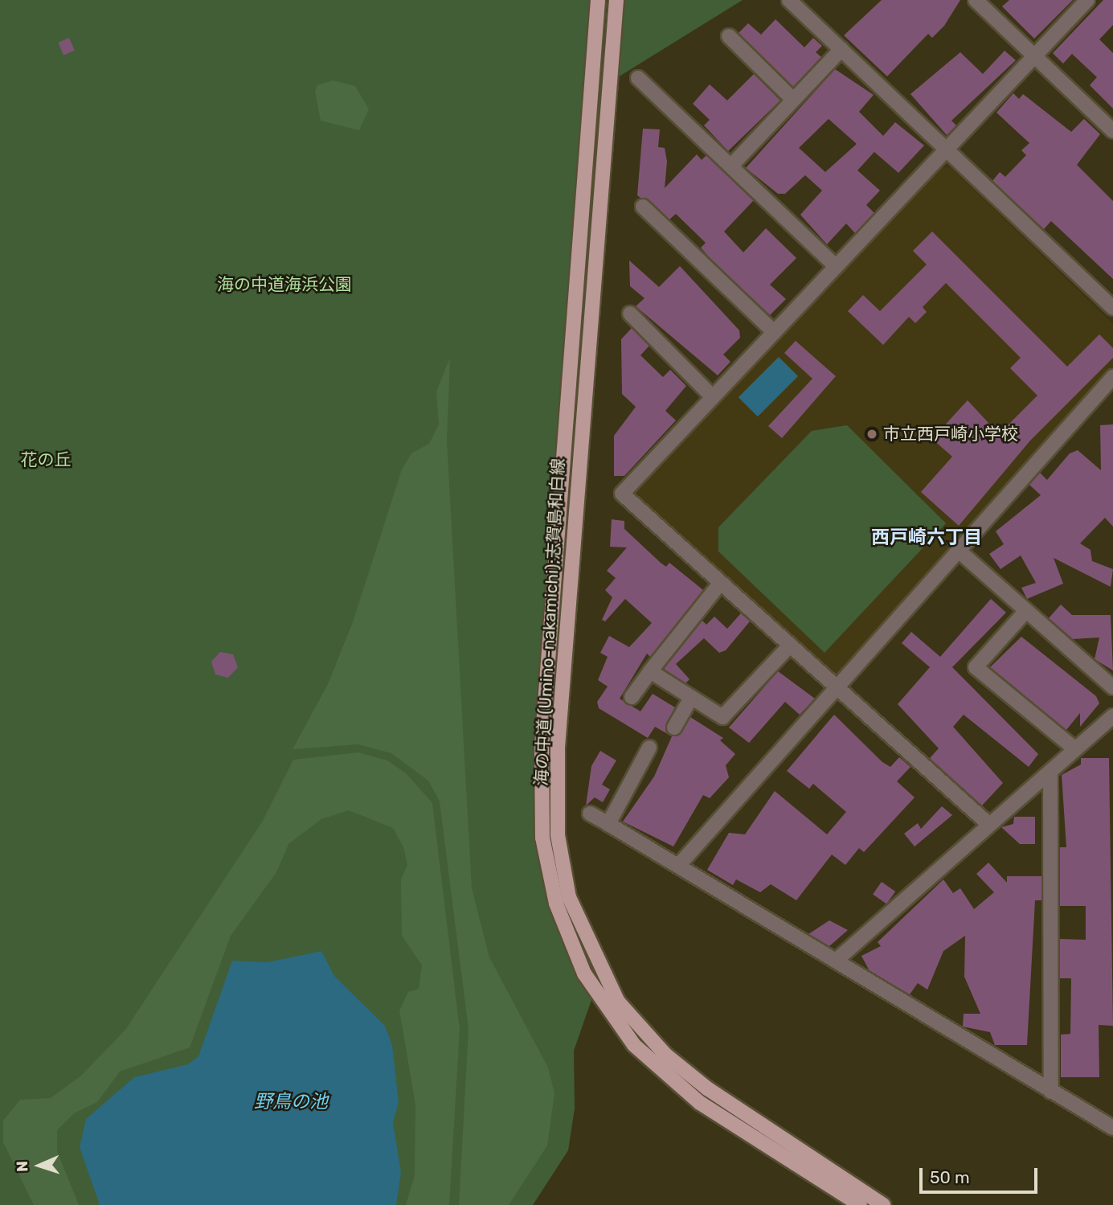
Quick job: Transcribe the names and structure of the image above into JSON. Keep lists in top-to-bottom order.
{
  "streets": {
    "main road": ["海の中道 (Umino-nakamichi);志賀島和白線"]
  },
  "districts": ["西戸崎六丁目"],
  "water": ["野鳥の池"],
  "parks": ["海の中道海浜公園", "花の丘"],
  "places": ["市立西戸崎小学校"],
  "scale_bar": "50 m",
  "north": "left"
}
